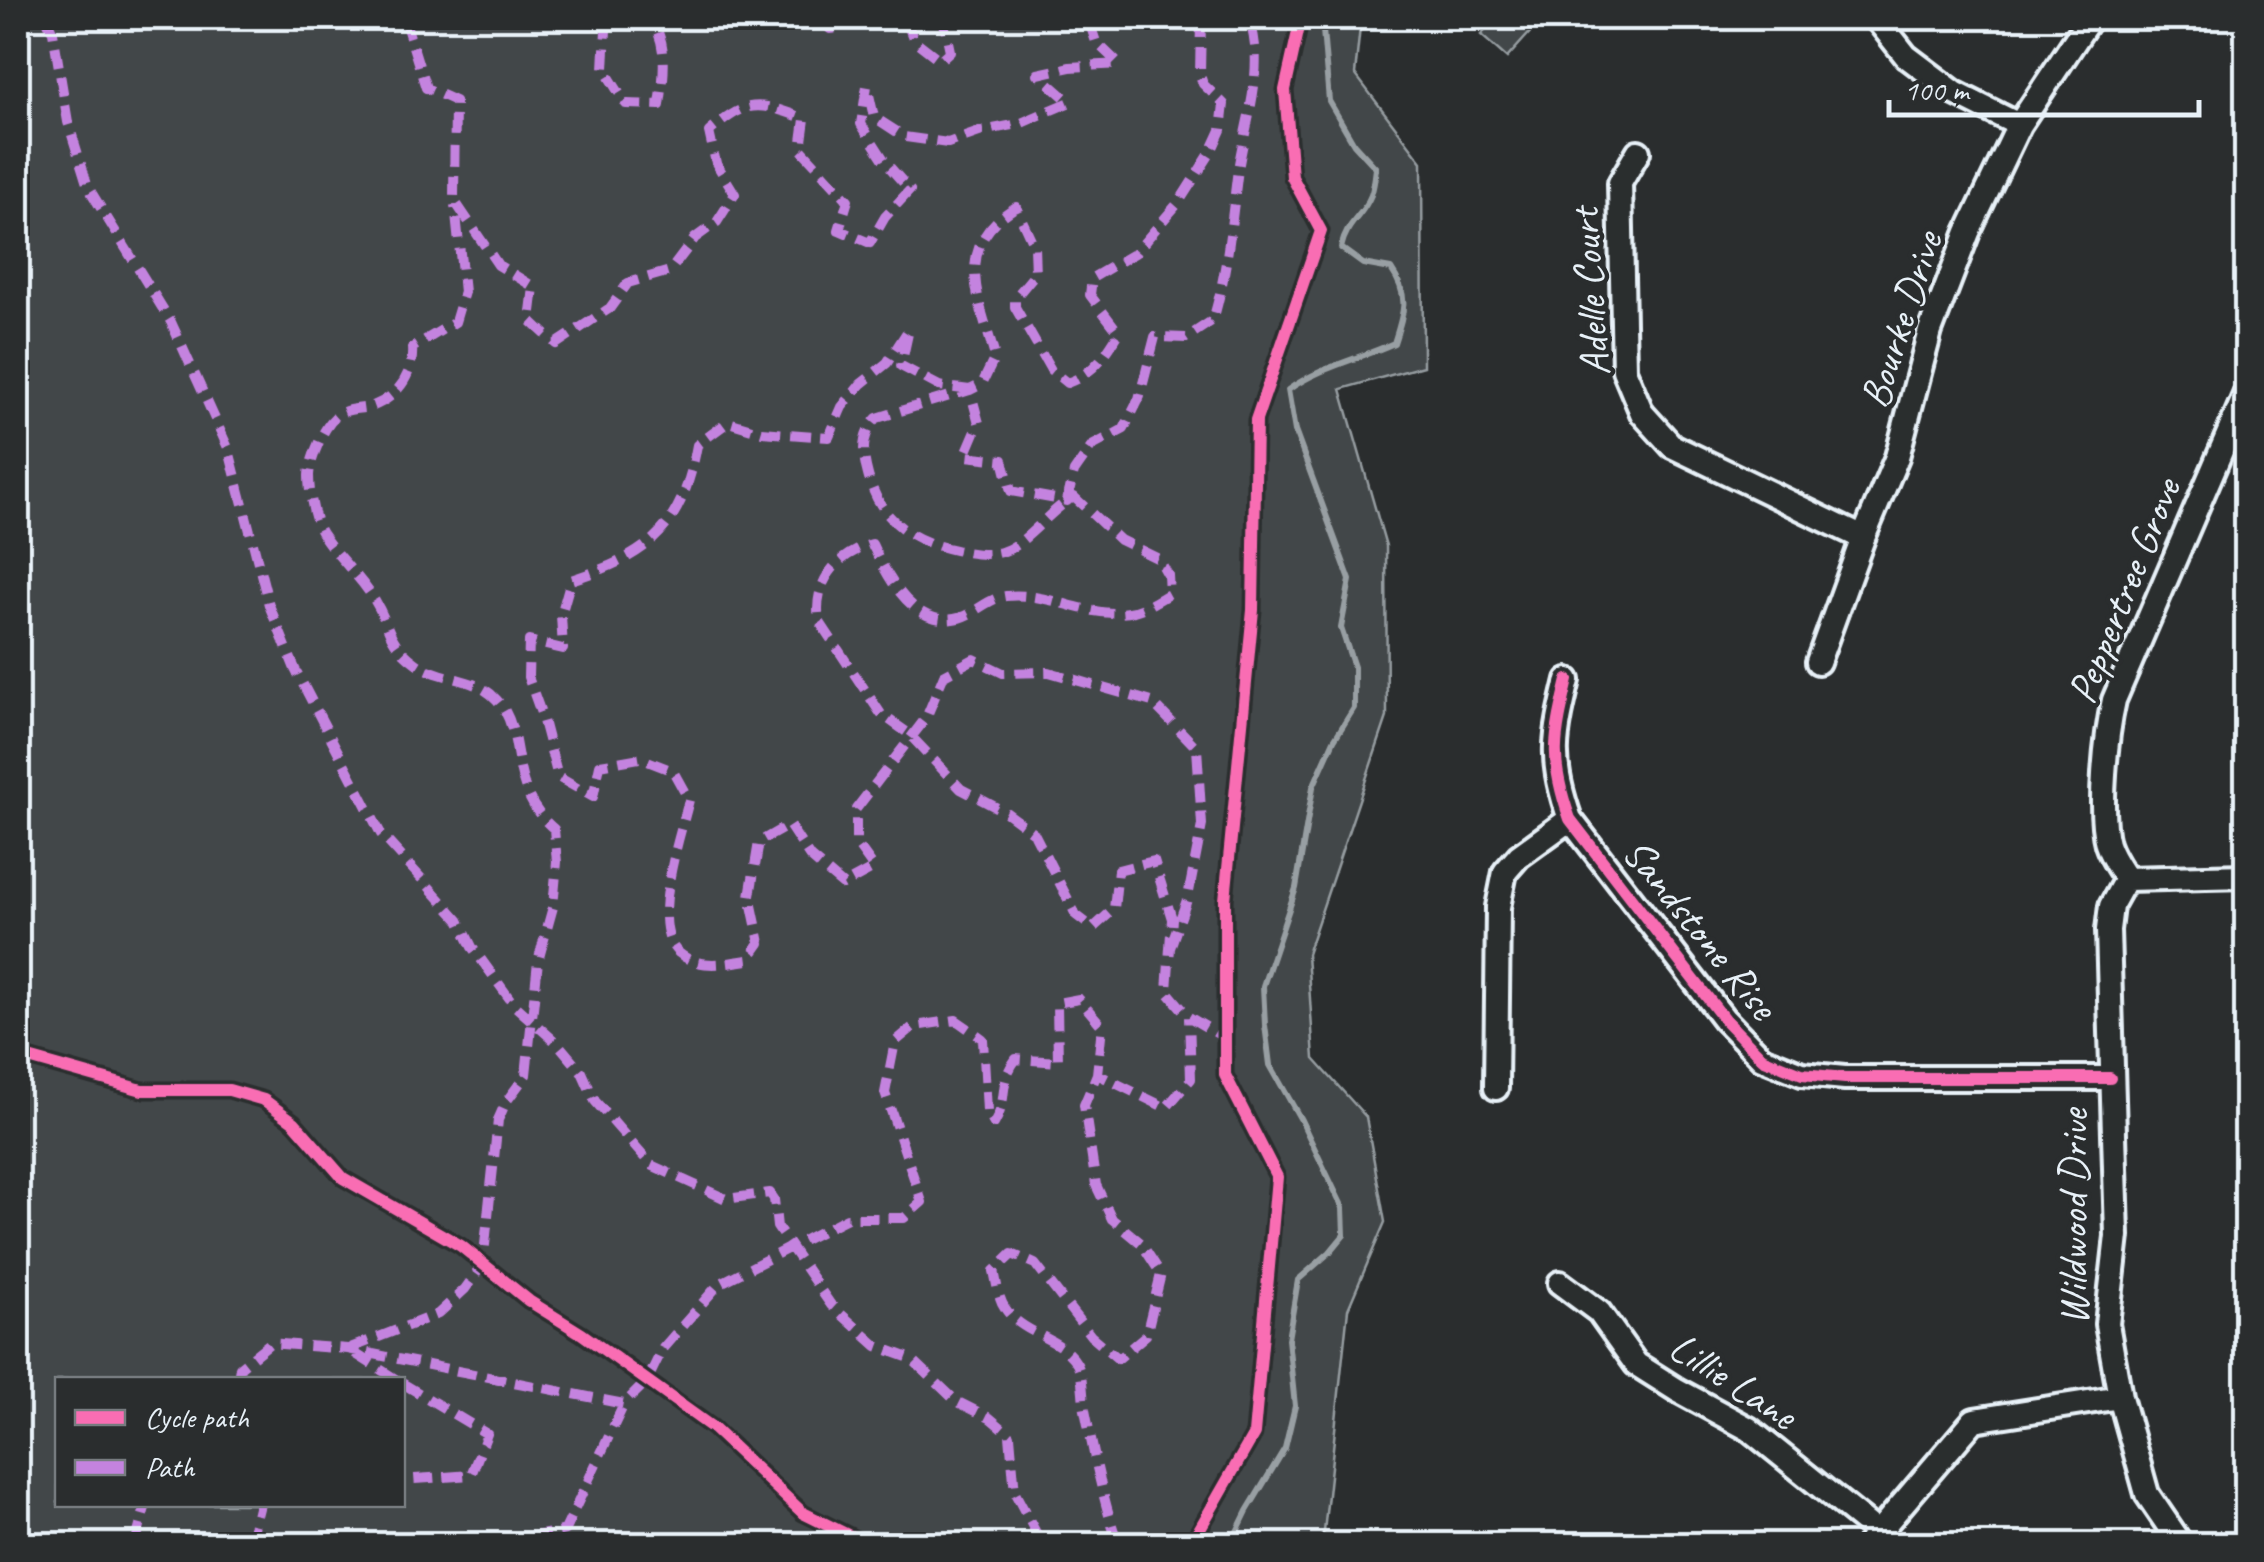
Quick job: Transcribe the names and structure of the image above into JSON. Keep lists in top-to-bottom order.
{
  "streets": {
    "street": [
      "Adelle Court",
      "Bourke Drive",
      "Peppertree Grove",
      "Sandstone Rise",
      "Wildwood Drive",
      "Lillie Lane"
    ]
  },
  "crossings": [
    ["Adelle Court", "Bourke Drive"],
    ["Peppertree Grove", "Wildwood Drive"],
    ["Sandstone Rise", "Wildwood Drive"]
  ],
  "legend": ["Cycle path", "Path"],
  "scale_bar": "100 m"
}
